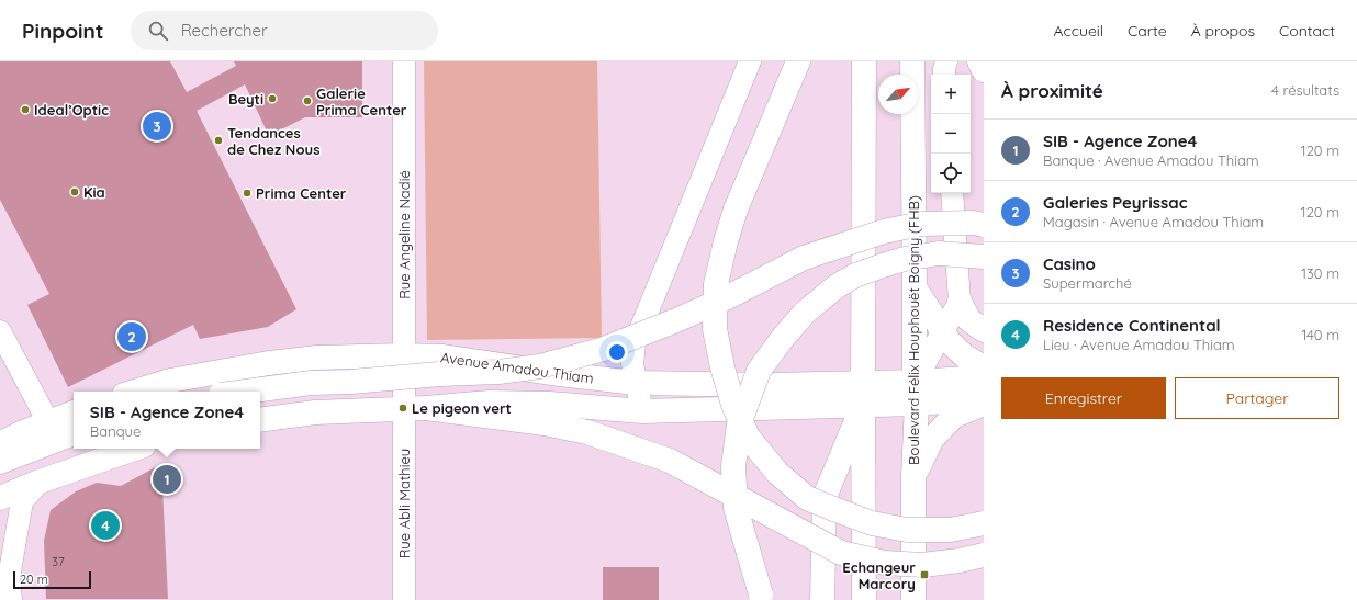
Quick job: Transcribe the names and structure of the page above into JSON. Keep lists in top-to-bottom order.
{
  "streets": {
    "main road": ["Boulevard Félix Houphouët Boigny (FHB)", "Avenue Amadou Thiam"],
    "street": ["Rue Angeline Nadié", "Rue Abli Mathieu"]
  },
  "crossings": [
    ["Rue Angeline Nadié", "Avenue Amadou Thiam"],
    ["Rue Angeline Nadié", "Rue Abli Mathieu"],
    ["Boulevard Félix Houphouët Boigny (FHB)", "Avenue Amadou Thiam"],
    ["Avenue Amadou Thiam", "Rue Abli Mathieu"]
  ],
  "places": {
    "other": [
      "Beyti",
      "Galerie Prima Center",
      "Ideal’Optic",
      "Tendances de Chez Nous",
      "Kia",
      "Prima Center",
      "Le pigeon vert"
    ],
    "transit": ["Echangeur Marcory"]
  },
  "house_numbers": ["37"],
  "scale_bar": "20 m",
  "north": "top right",
  "page": {
    "header": "Pinpoint",
    "search": "Rechercher",
    "nav": [
      "Accueil",
      "Carte",
      "À propos",
      "Contact"
    ],
    "heading": ["À proximité", "4 résultats"],
    "map_buttons": ["+", "−"],
    "pins": [
      "3",
      "2",
      "1",
      "4"
    ],
    "list": [
      {
        "mark": "1",
        "name": "SIB - Agence Zone4",
        "note": "Banque · Avenue Amadou Thiam",
        "value": "120 m"
      },
      {
        "mark": "2",
        "name": "Galeries Peyrissac",
        "note": "Magasin · Avenue Amadou Thiam",
        "value": "120 m"
      },
      {
        "mark": "3",
        "name": "Casino",
        "note": "Supermarché",
        "value": "130 m"
      },
      {
        "mark": "4",
        "name": "Residence Continental",
        "note": "Lieu · Avenue Amadou Thiam",
        "value": "140 m"
      }
    ],
    "buttons": ["Enregistrer", "Partager"],
    "popup": ["SIB - Agence Zone4", "Banque"],
    "scale": "20 m"
  }
}
